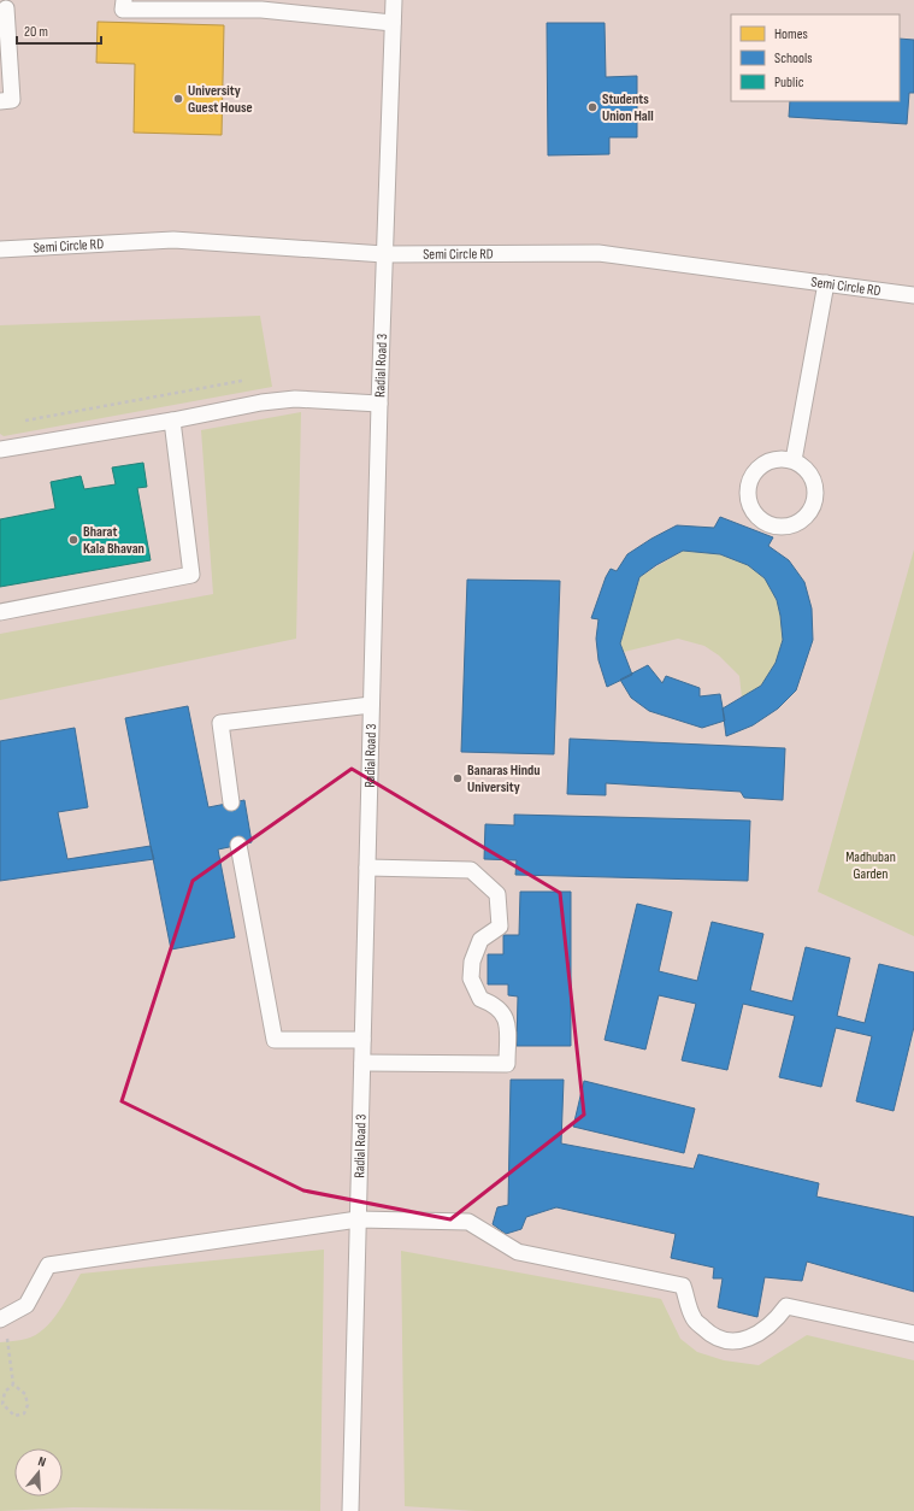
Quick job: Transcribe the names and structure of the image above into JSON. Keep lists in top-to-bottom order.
{
  "streets": {
    "lane": ["Semi Circle RD", "Radial Road 3"]
  },
  "crossings": [
    ["Semi Circle RD", "Radial Road 3"]
  ],
  "parks": ["Madhuban Garden"],
  "places": [
    "University Guest House",
    "Students Union Hall",
    "Bharat Kala Bhavan",
    "Banaras Hindu University"
  ],
  "legend": ["Homes", "Schools", "Public"],
  "scale_bar": "20 m",
  "north": "top"
}
